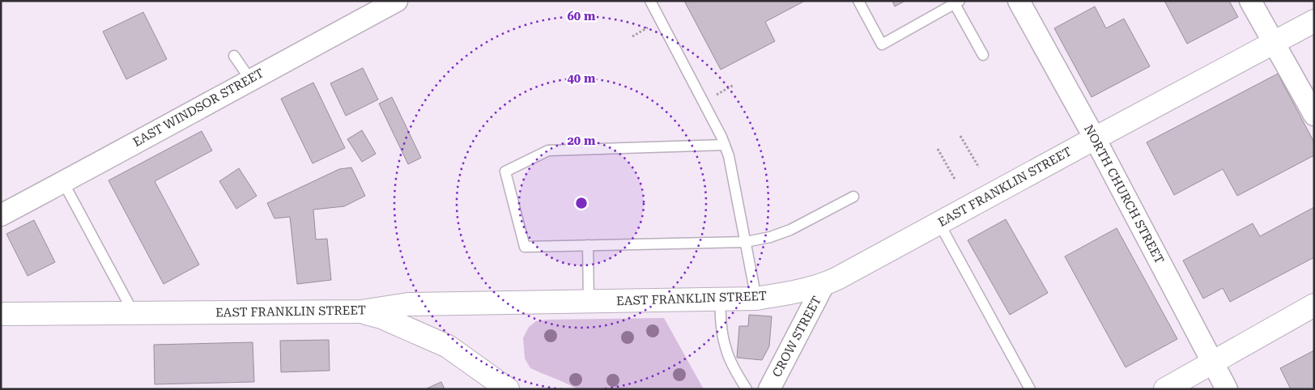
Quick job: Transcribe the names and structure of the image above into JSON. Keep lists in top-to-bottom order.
{
  "streets": {
    "main road": ["EAST FRANKLIN STREET"],
    "street": ["EAST WINDSOR STREET", "NORTH CHURCH STREET", "CROW STREET"]
  },
  "crossings": [
    ["EAST FRANKLIN STREET", "NORTH CHURCH STREET"],
    ["EAST FRANKLIN STREET", "CROW STREET"]
  ],
  "rings": ["60 m", "40 m", "20 m"]
}
